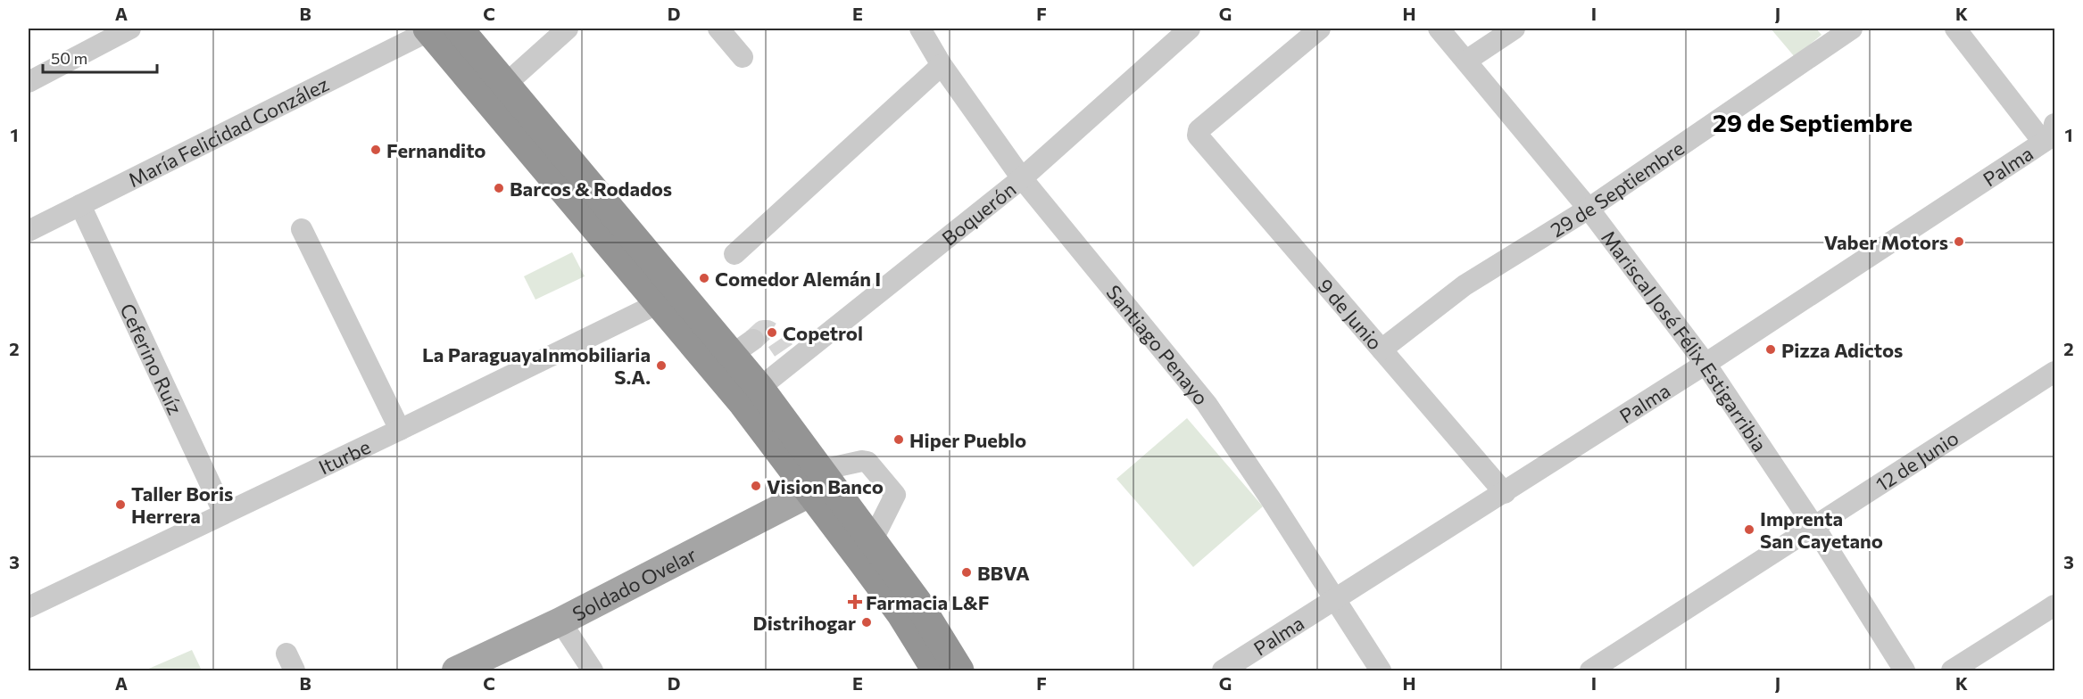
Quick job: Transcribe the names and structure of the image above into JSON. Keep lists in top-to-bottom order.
{
  "streets": {
    "main road": ["Soldado Ovelar"],
    "street": [
      "María Felicidad González",
      "Palma",
      "29 de Septiembre",
      "Boquerón",
      "9 de Junio",
      "Mariscal José Félix Estigarribia",
      "Santiago Penayo",
      "Ceferino Ruíz",
      "Iturbe",
      "12 de Junio"
    ]
  },
  "crossings": [
    ["María Felicidad González", "Ceferino Ruíz"],
    ["Palma", "9 de Junio"],
    ["Palma", "Mariscal José Félix Estigarribia"],
    ["Palma", "Santiago Penayo"],
    ["29 de Septiembre", "9 de Junio"],
    ["29 de Septiembre", "Mariscal José Félix Estigarribia"],
    ["Boquerón", "Santiago Penayo"],
    ["Mariscal José Félix Estigarribia", "12 de Junio"],
    ["Ceferino Ruíz", "Iturbe"]
  ],
  "districts": ["29 de Septiembre"],
  "places": {
    "other": [
      "Fernandito",
      "Barcos & Rodados",
      "Vaber Motors",
      "Comedor Alemán I",
      "Copetrol",
      "Pizza Adictos",
      "La ParaguayaInmobiliaria S.A.",
      "Hiper Pueblo",
      "Vision Banco",
      "Taller Boris Herrera",
      "Imprenta San Cayetano",
      "BBVA",
      "Distrihogar"
    ],
    "health": ["Farmacia L&F"]
  },
  "scale_bar": "50 m",
  "grid": {
    "columns": [
      "A",
      "B",
      "C",
      "D",
      "E",
      "F",
      "G",
      "H",
      "I",
      "J",
      "K"
    ],
    "rows": ["1", "2", "3"]
  }
}
